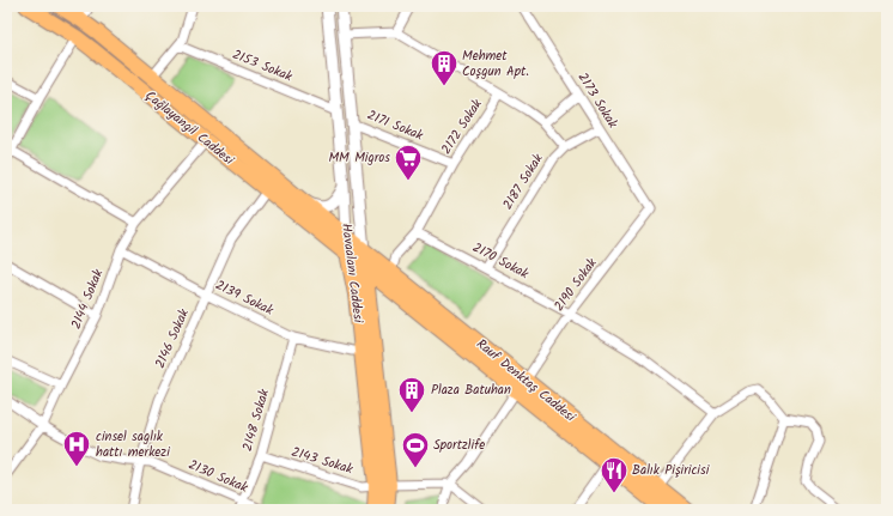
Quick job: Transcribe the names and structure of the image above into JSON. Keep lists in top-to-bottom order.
{
  "streets": {
    "main road": ["Çağlayangil Caddesi", "Havaalanı Caddesi", "Rauf Denktaş Caddesi"],
    "street": [
      "2153 Sokak",
      "2173 Sokak",
      "2171 Sokak",
      "2172 Sokak",
      "2187 Sokak",
      "2170 Sokak",
      "2190 Sokak",
      "2139 Sokak",
      "2144 Sokak",
      "2146 Sokak",
      "2148 Sokak",
      "2143 Sokak",
      "2130 Sokak"
    ]
  },
  "crossings": [
    ["2153 Sokak", "Havaalanı Caddesi"],
    ["2173 Sokak", "2187 Sokak"],
    ["2173 Sokak", "2190 Sokak"],
    ["2171 Sokak", "2172 Sokak"],
    ["2171 Sokak", "Havaalanı Caddesi"],
    ["2172 Sokak", "2170 Sokak"],
    ["2172 Sokak", "Rauf Denktaş Caddesi"],
    ["Çağlayangil Caddesi", "Havaalanı Caddesi"],
    ["Çağlayangil Caddesi", "2144 Sokak"],
    ["Çağlayangil Caddesi", "2146 Sokak"],
    ["Çağlayangil Caddesi", "Rauf Denktaş Caddesi"],
    ["2187 Sokak", "2170 Sokak"],
    ["2170 Sokak", "2190 Sokak"],
    ["Havaalanı Caddesi", "2139 Sokak"],
    ["Havaalanı Caddesi", "Rauf Denktaş Caddesi"],
    ["Havaalanı Caddesi", "2143 Sokak"],
    ["2190 Sokak", "Rauf Denktaş Caddesi"],
    ["2139 Sokak", "2144 Sokak"],
    ["2139 Sokak", "2146 Sokak"],
    ["2139 Sokak", "2148 Sokak"],
    ["2144 Sokak", "2130 Sokak"],
    ["2146 Sokak", "2130 Sokak"],
    ["2148 Sokak", "2143 Sokak"],
    ["2148 Sokak", "2130 Sokak"]
  ],
  "places": {
    "building": ["Mehmet Coşgun Apt.", "Plaza Batuhan"],
    "supermarket": ["MM Migros"],
    "hospital": ["cinsel saglık hattı merkezi"],
    "sports": ["Sportzlife"],
    "restaurant": ["Balık Pişiricisi"]
  }
}
